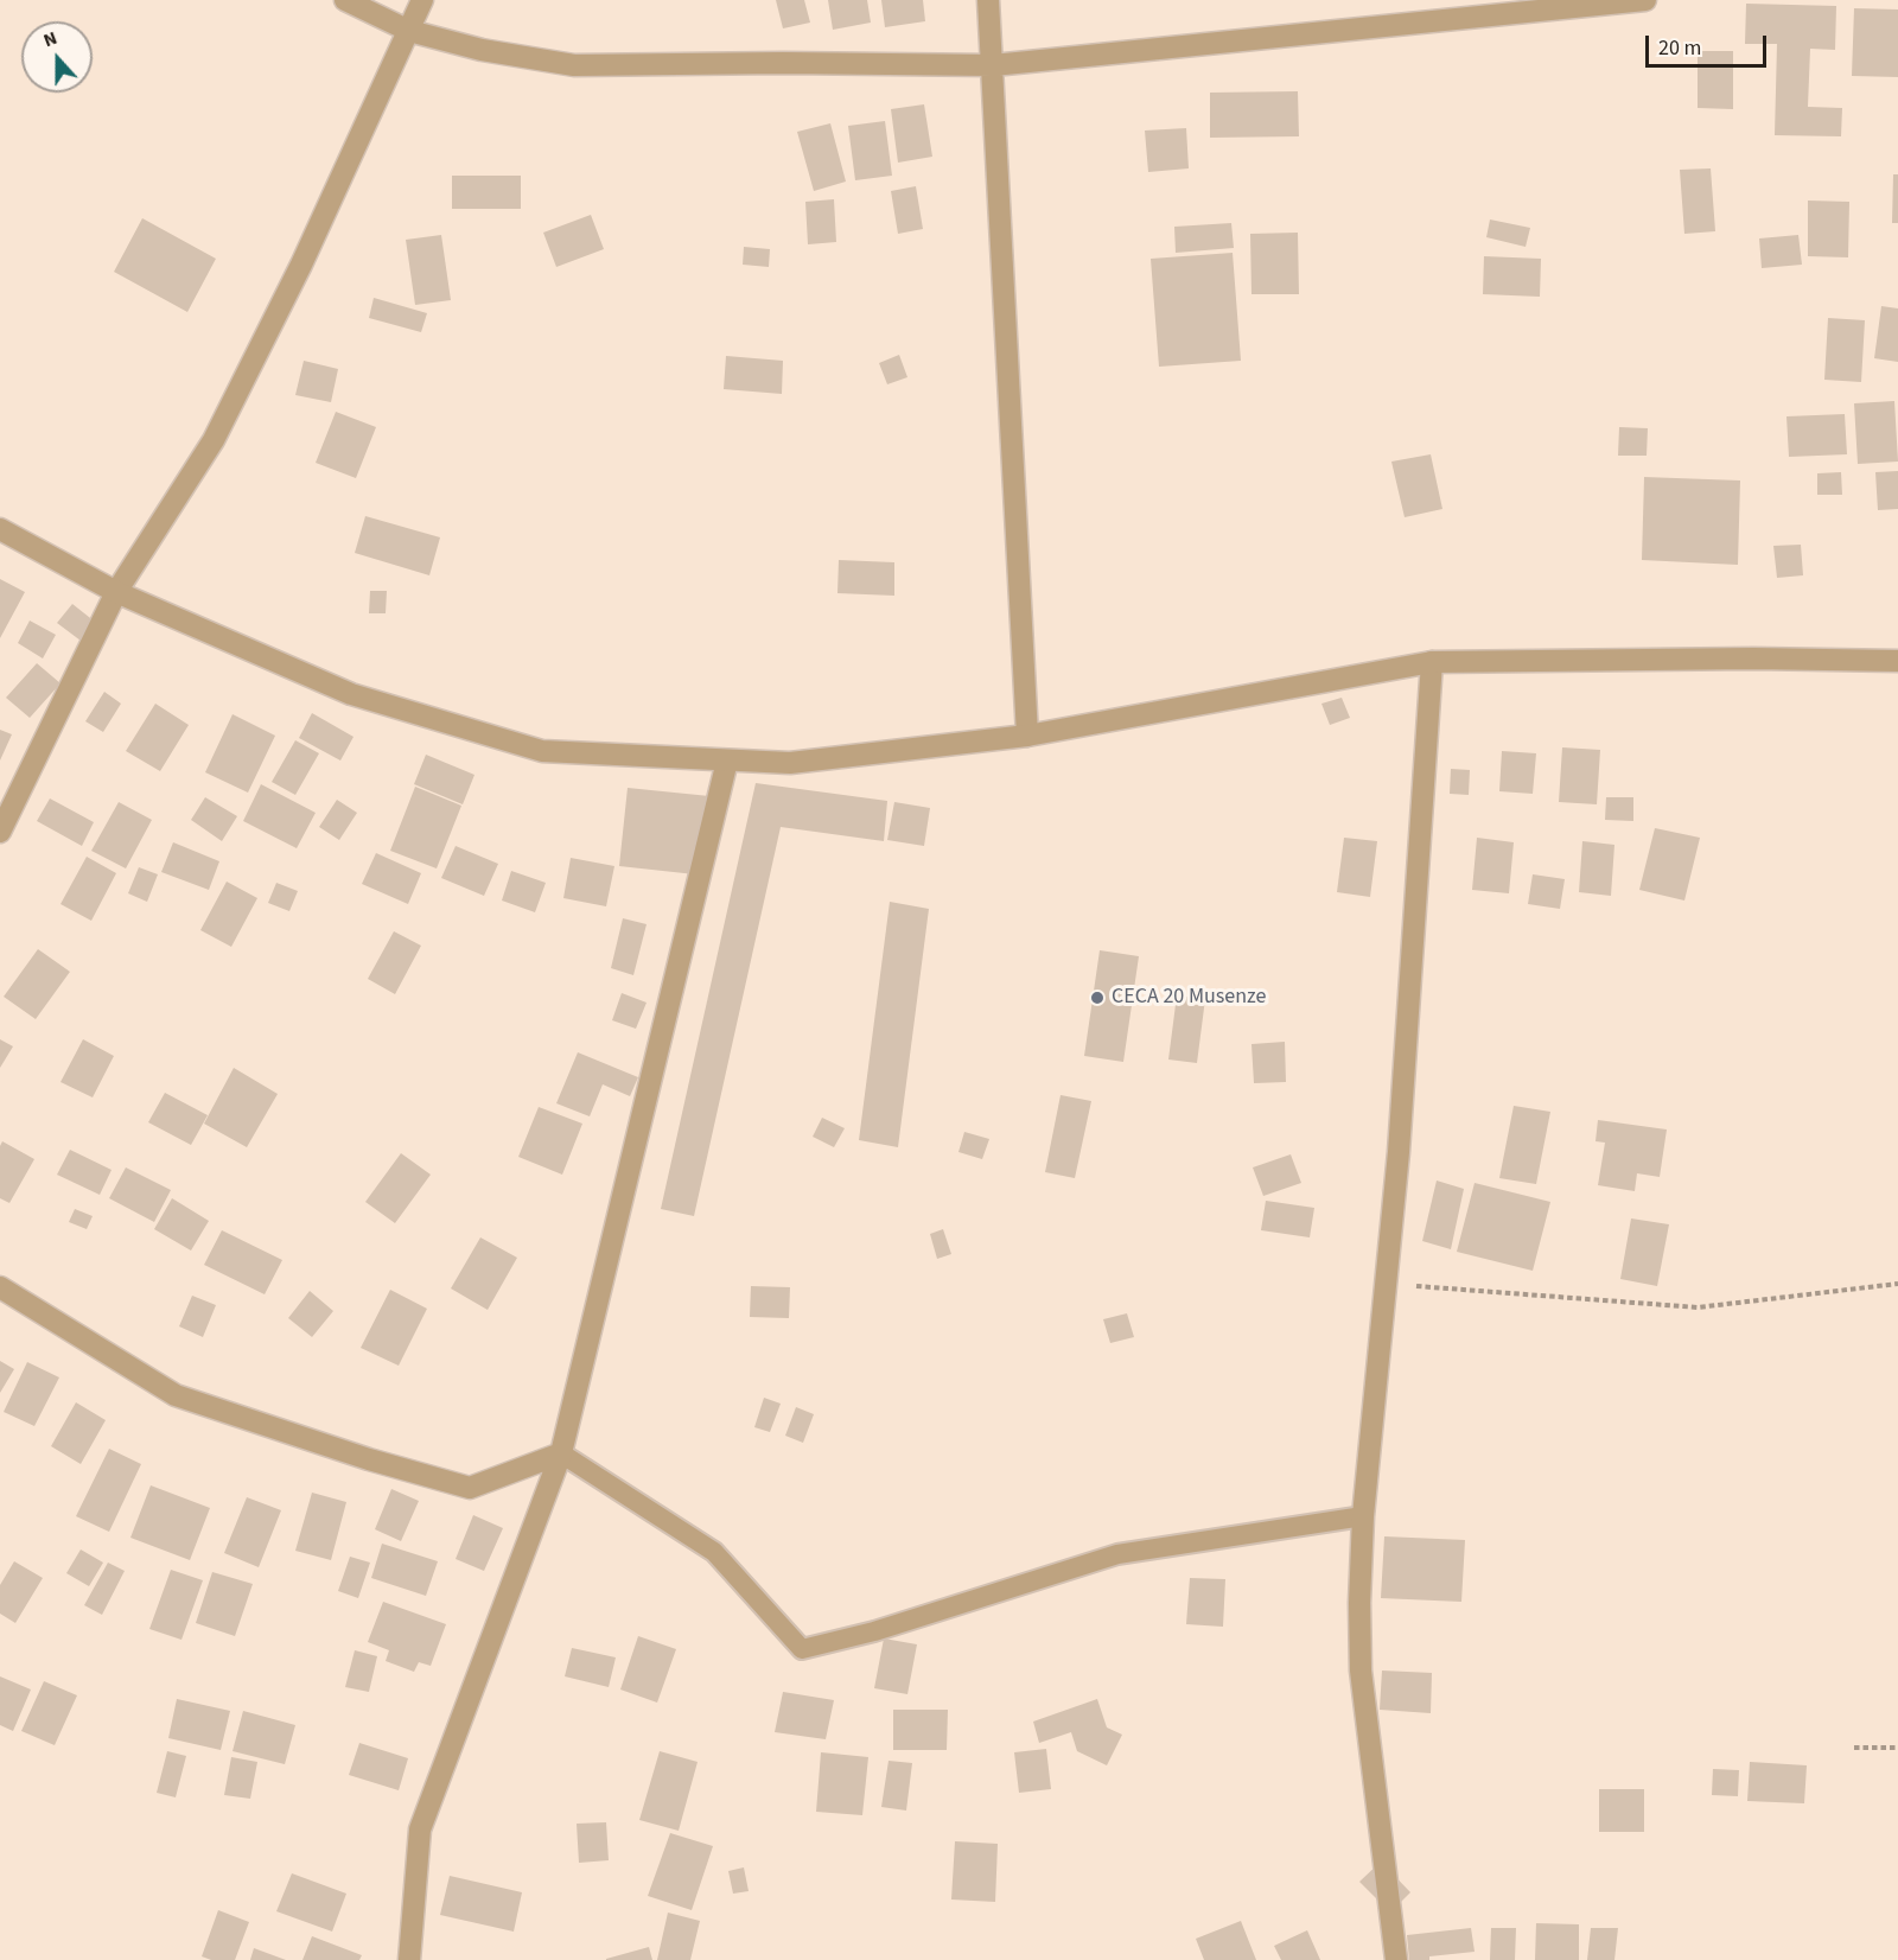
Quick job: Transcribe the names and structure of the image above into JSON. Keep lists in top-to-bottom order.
{
  "places": ["CECA 20 Musenze"],
  "scale_bar": "20 m",
  "north": "top"
}
